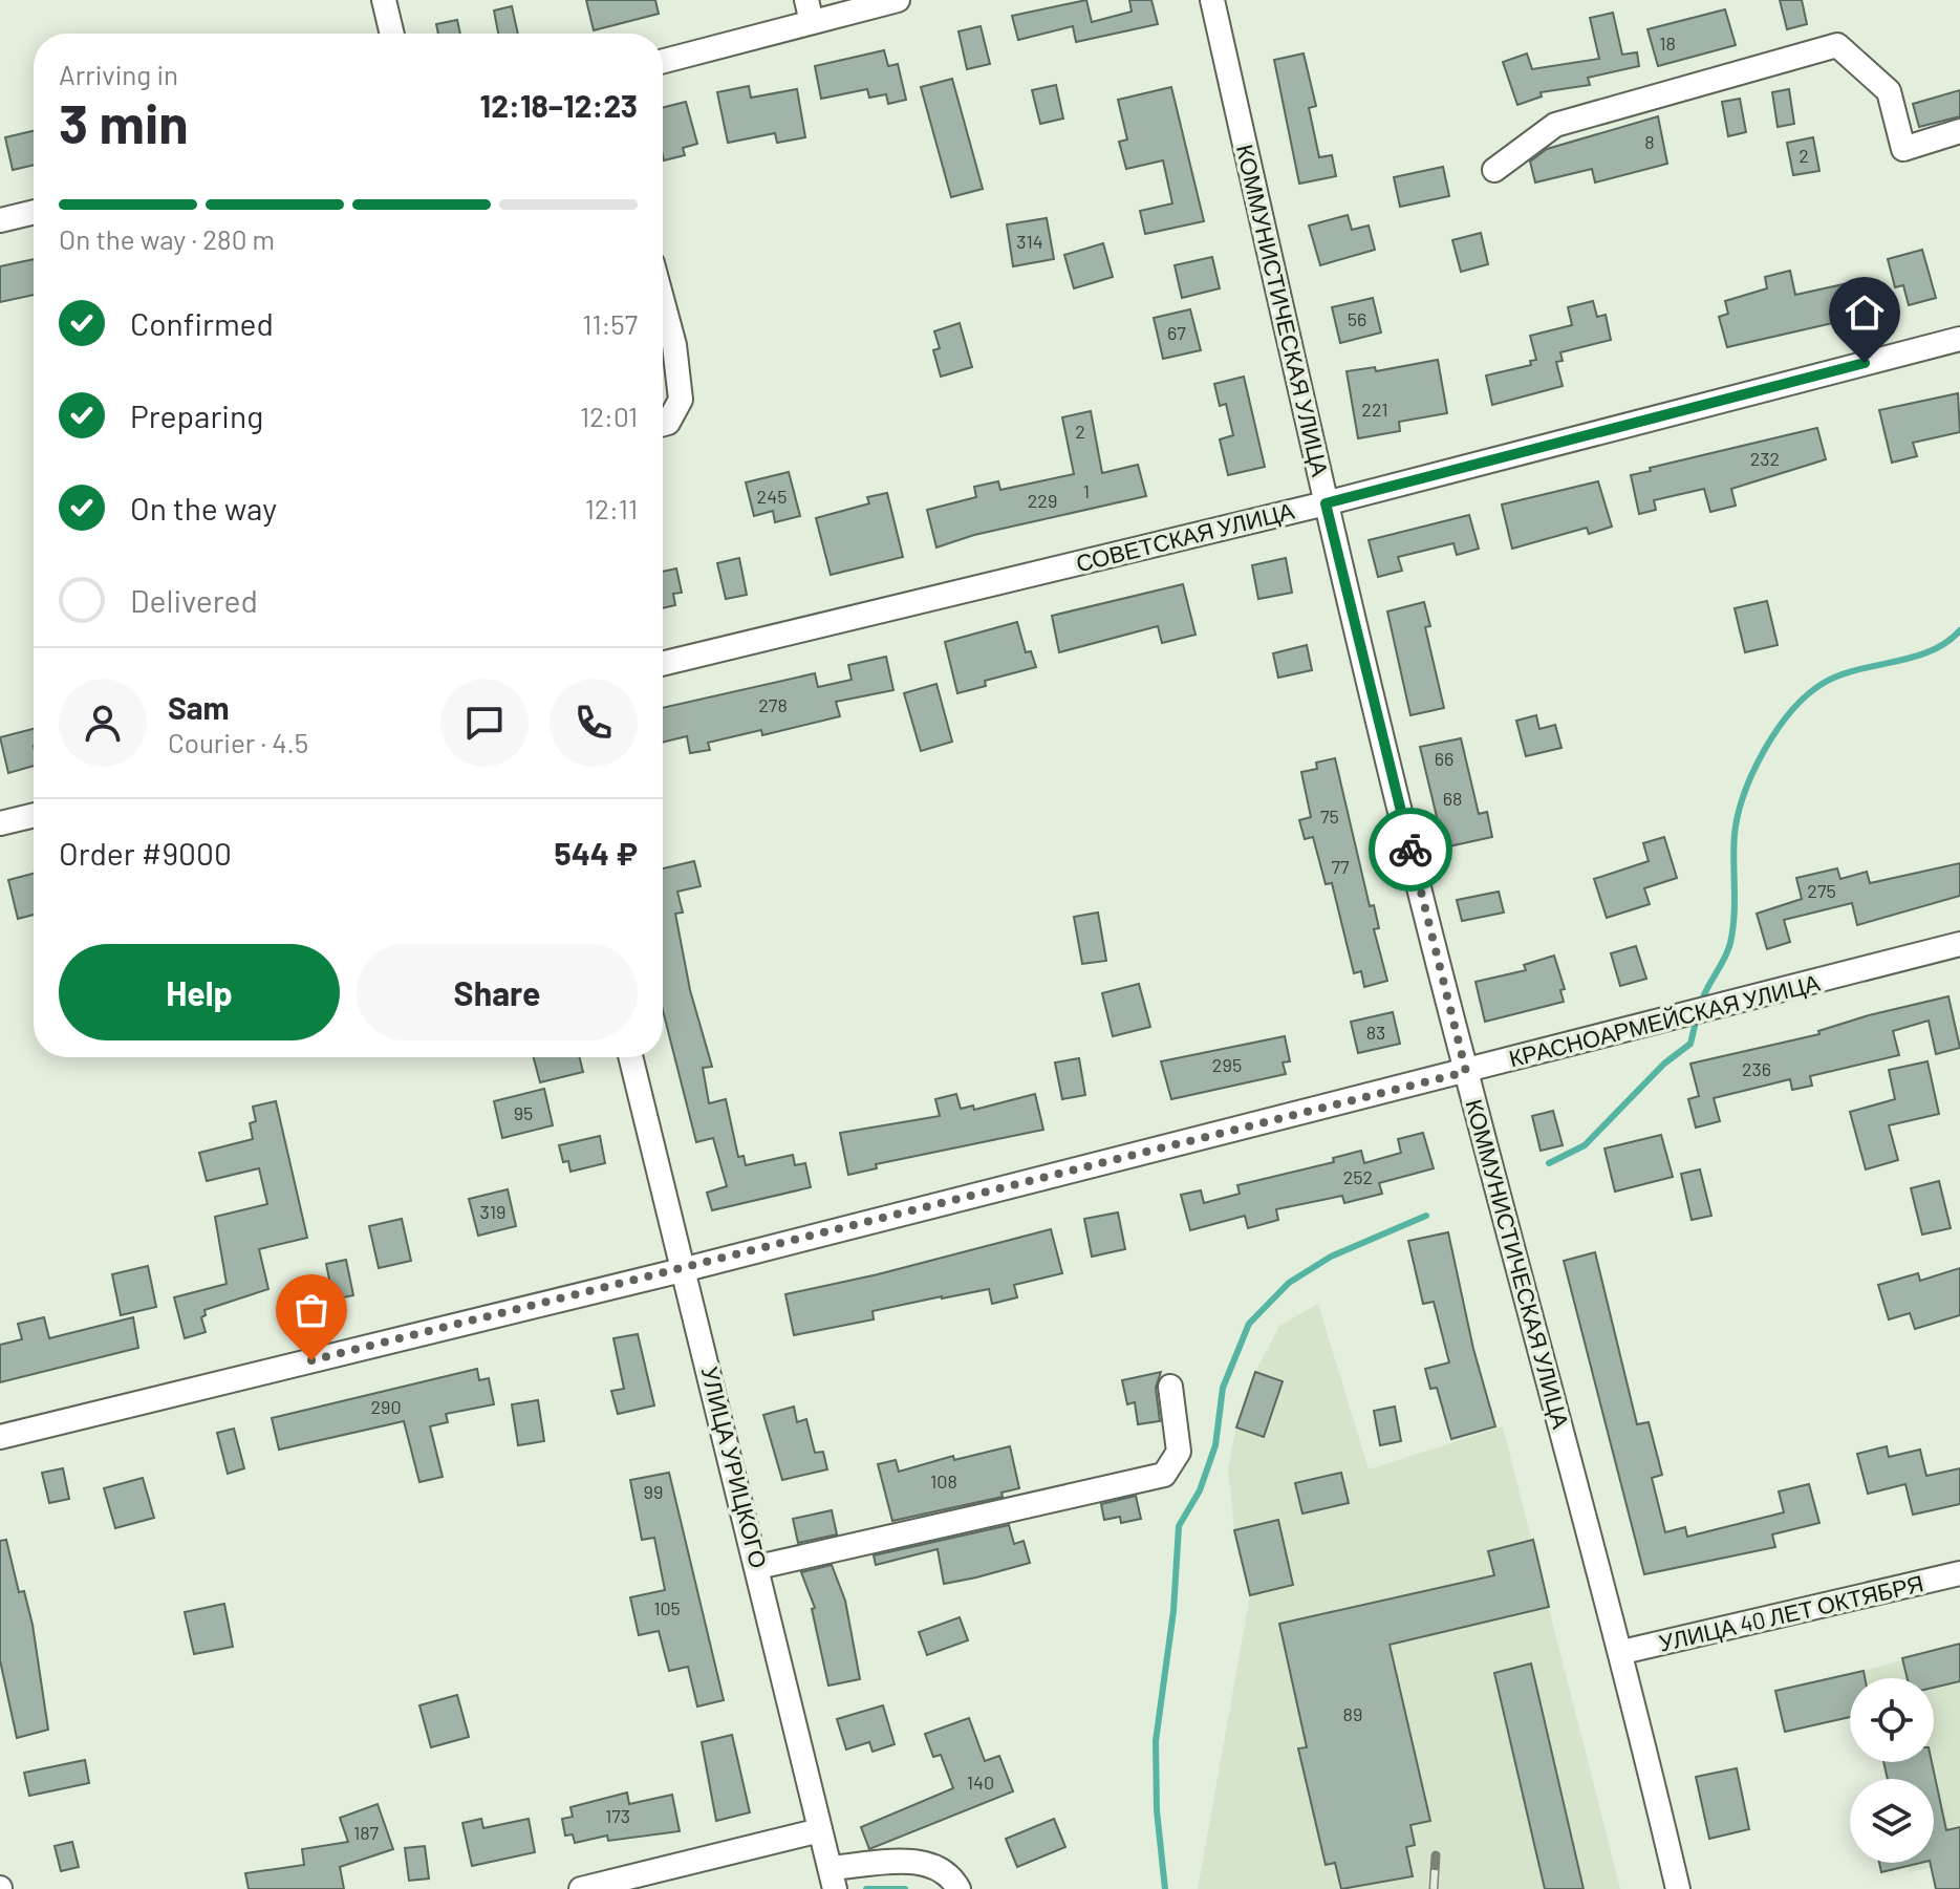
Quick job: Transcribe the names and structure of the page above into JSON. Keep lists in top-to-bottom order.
{
  "streets": {
    "street": [
      "КОММУНИСТИЧЕСКАЯ УЛИЦА",
      "СОВЕТСКАЯ УЛИЦА",
      "КРАСНОАРМЕЙСКАЯ УЛИЦА",
      "УЛИЦА УРИЦКОГО",
      "УЛИЦА 40 ЛЕТ ОКТЯБРЯ"
    ]
  },
  "crossings": [
    ["КОММУНИСТИЧЕСКАЯ УЛИЦА", "СОВЕТСКАЯ УЛИЦА"],
    ["КОММУНИСТИЧЕСКАЯ УЛИЦА", "КРАСНОАРМЕЙСКАЯ УЛИЦА"],
    ["КОММУНИСТИЧЕСКАЯ УЛИЦА", "УЛИЦА 40 ЛЕТ ОКТЯБРЯ"],
    ["КРАСНОАРМЕЙСКАЯ УЛИЦА", "УЛИЦА УРИЦКОГО"]
  ],
  "house_numbers": [
    "18",
    "8",
    "2",
    "314",
    "56",
    "67",
    "221",
    "2",
    "232",
    "1",
    "245",
    "229",
    "278",
    "66",
    "68",
    "75",
    "77",
    "275",
    "83",
    "295",
    "236",
    "95",
    "252",
    "319",
    "290",
    "108",
    "99",
    "105",
    "89",
    "140",
    "173",
    "187"
  ],
  "page": {
    "heading": ["3 min", "Arriving in", "12:18–12:23"],
    "panel": [
      "Sam",
      "Courier · 4.5",
      "Order #9000",
      "544 ₽"
    ],
    "bar": "On the way · 280 m",
    "list": [
      ["Confirmed", "11:57"],
      ["Preparing", "12:01"],
      ["On the way", "12:11"],
      "Delivered"
    ],
    "buttons": ["Help", "Share"]
  }
}
